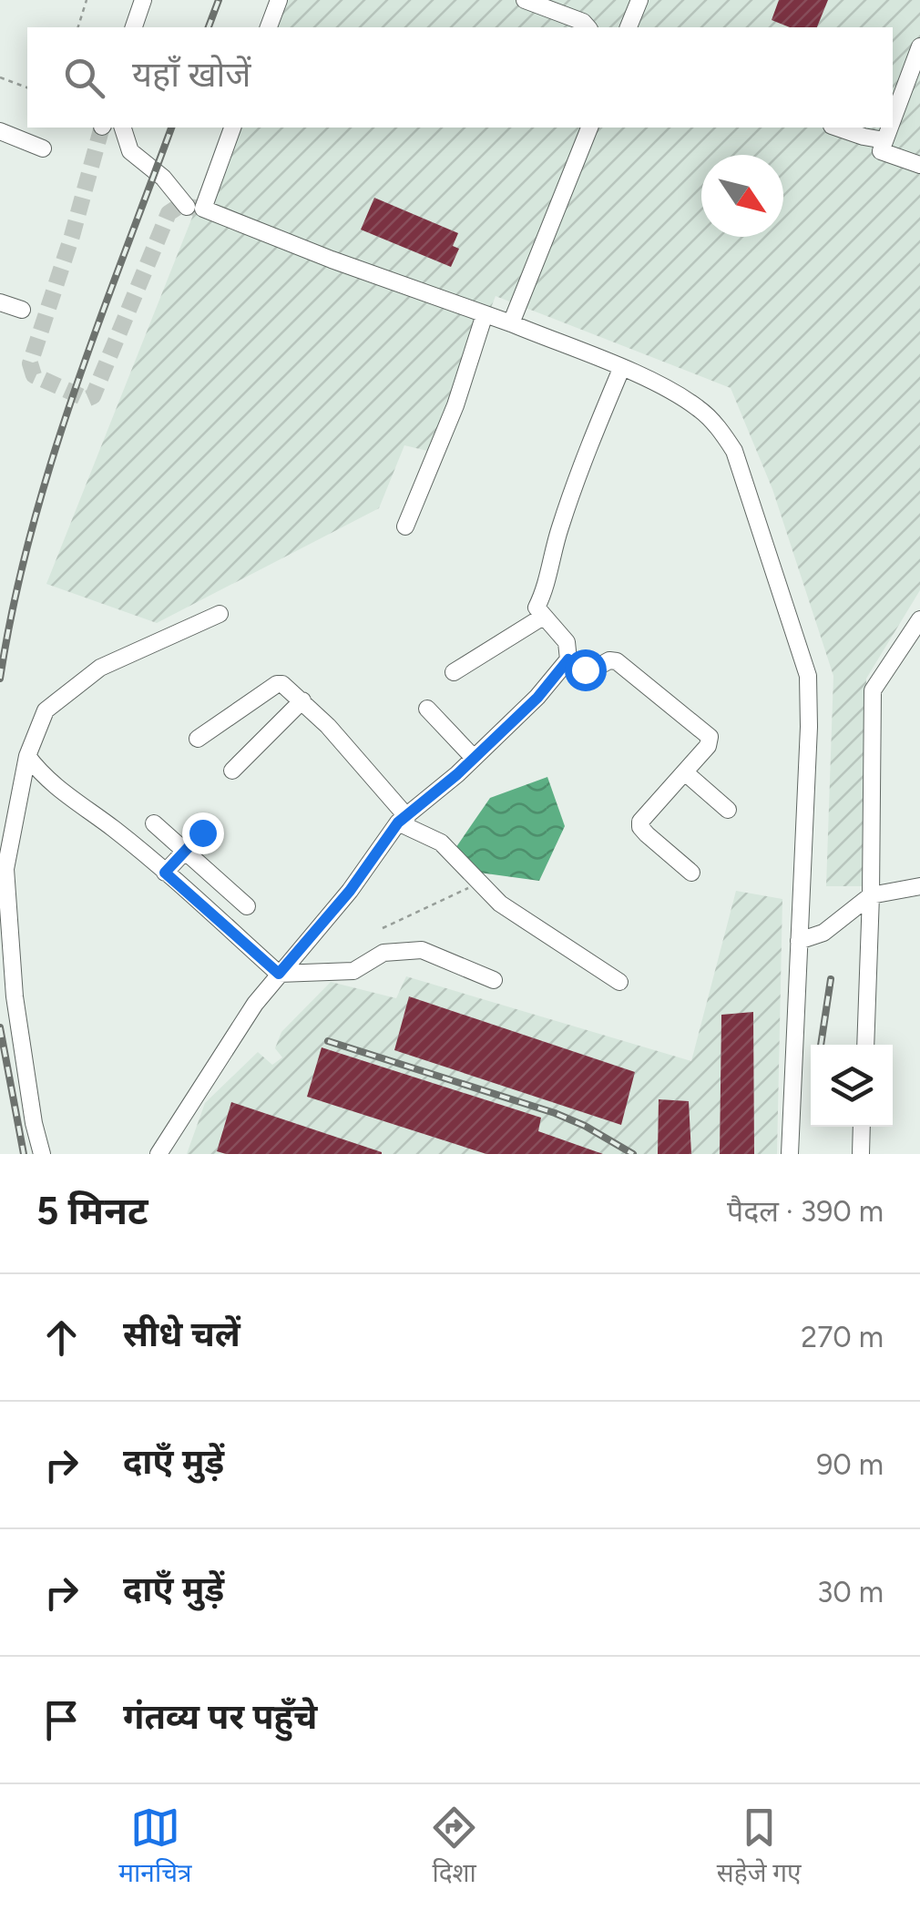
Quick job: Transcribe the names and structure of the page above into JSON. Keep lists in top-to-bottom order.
{
  "north": "bottom right",
  "page": {
    "search": "यहाँ खोजें",
    "heading": ["5 मिनट", "पैदल · 390 m"],
    "list": [
      ["सीधे चलें", "270 m"],
      ["दाएँ मुड़ें", "90 m"],
      ["दाएँ मुड़ें", "30 m"],
      "गंतव्य पर पहुँचे"
    ],
    "nav": ["मानचित्र", "दिशा", "सहेजे गए"]
  }
}
